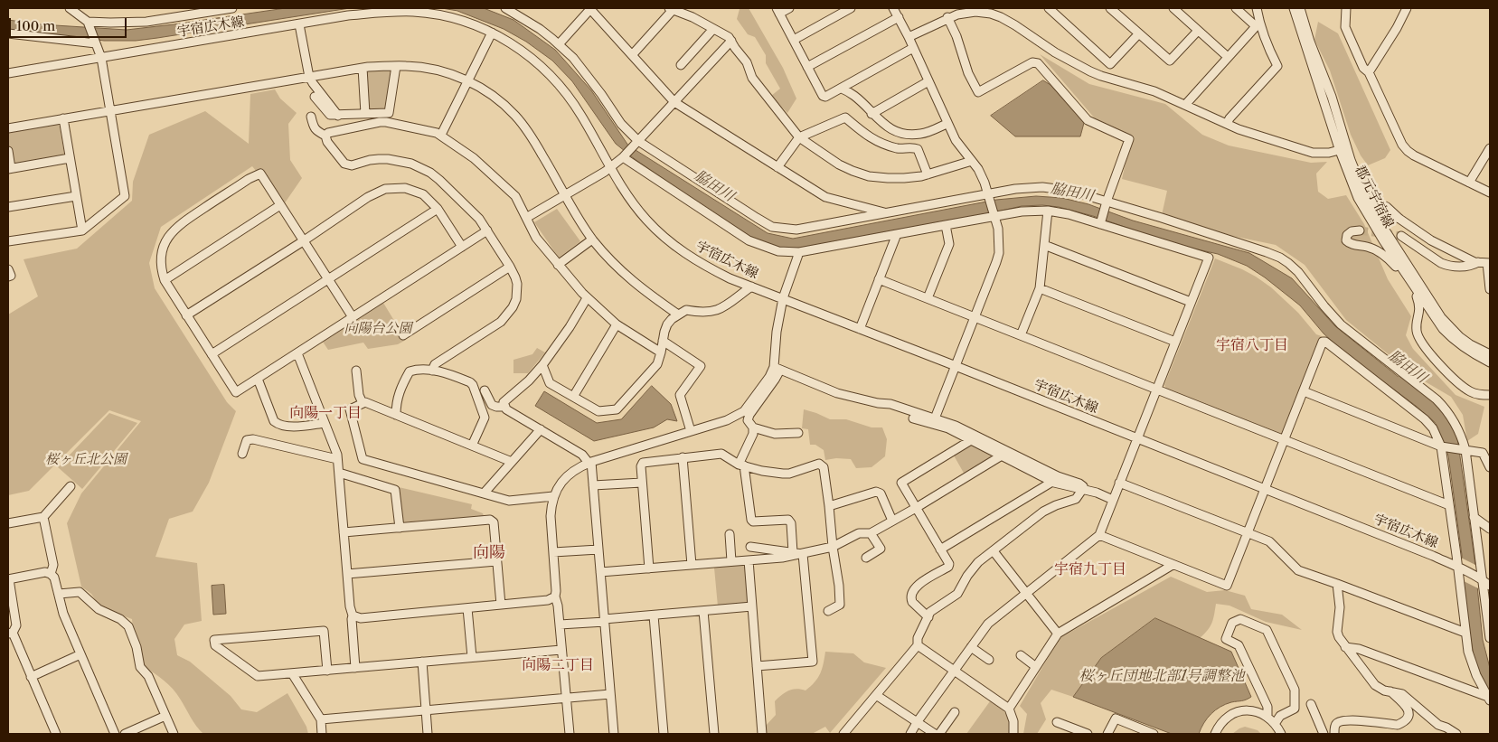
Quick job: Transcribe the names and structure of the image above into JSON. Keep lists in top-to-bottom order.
{
  "streets": {
    "street": ["宇宿広木線", "郡元宇宿線"]
  },
  "districts": [
    "宇宿八丁目",
    "向陽一丁目",
    "向陽",
    "宇宿九丁目",
    "向陽二丁目"
  ],
  "water": ["脇田川", "桜ヶ丘団地北部1号調整池"],
  "parks": ["向陽台公園", "桜ヶ丘北公園"],
  "scale_bar": "100 m"
}
